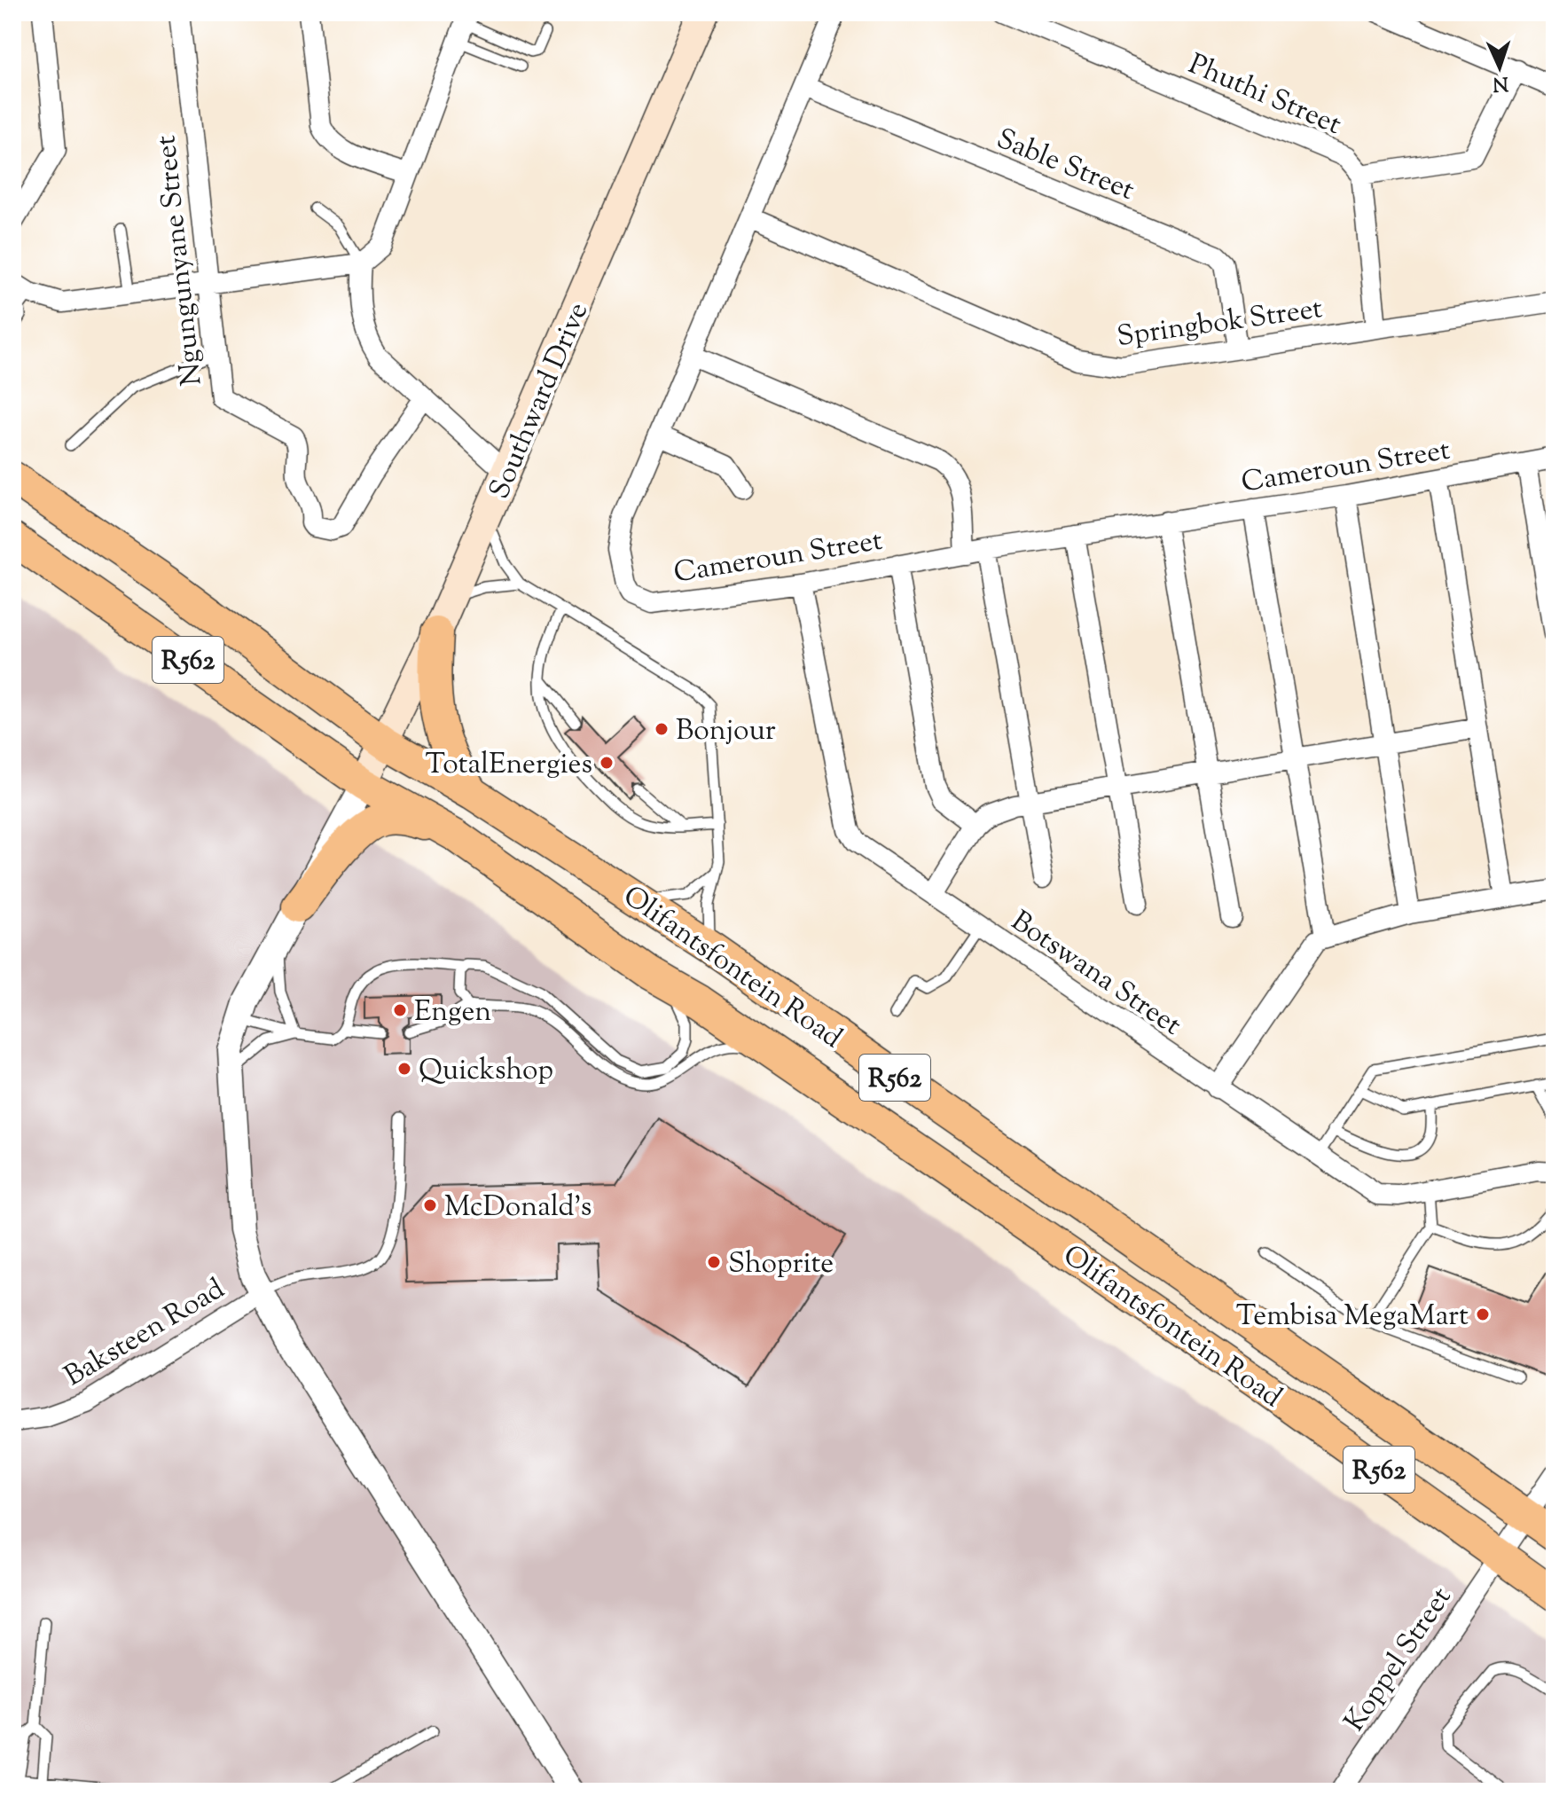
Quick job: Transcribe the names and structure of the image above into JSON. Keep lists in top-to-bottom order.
{
  "streets": {
    "main road": ["Southward Drive", "R562", "Olifantsfontein Road"],
    "street": [
      "Phuthi Street",
      "Sable Street",
      "Ngungunyane Street",
      "Springbok Street",
      "Cameroun Street",
      "Botswana Street",
      "Baksteen Road",
      "Koppel Street"
    ]
  },
  "crossings": [
    ["Sable Street", "Springbok Street"],
    ["Sable Street", "Cameroun Street"],
    ["Springbok Street", "Cameroun Street"],
    ["Southward Drive", "Olifantsfontein Road"],
    ["Cameroun Street", "Botswana Street"],
    ["Olifantsfontein Road", "Koppel Street"]
  ],
  "places": [
    "Bonjour",
    "TotalEnergies",
    "Engen",
    "Quickshop",
    "McDonald's",
    "Shoprite",
    "Tembisa MegaMart"
  ],
  "north": "bottom"
}
